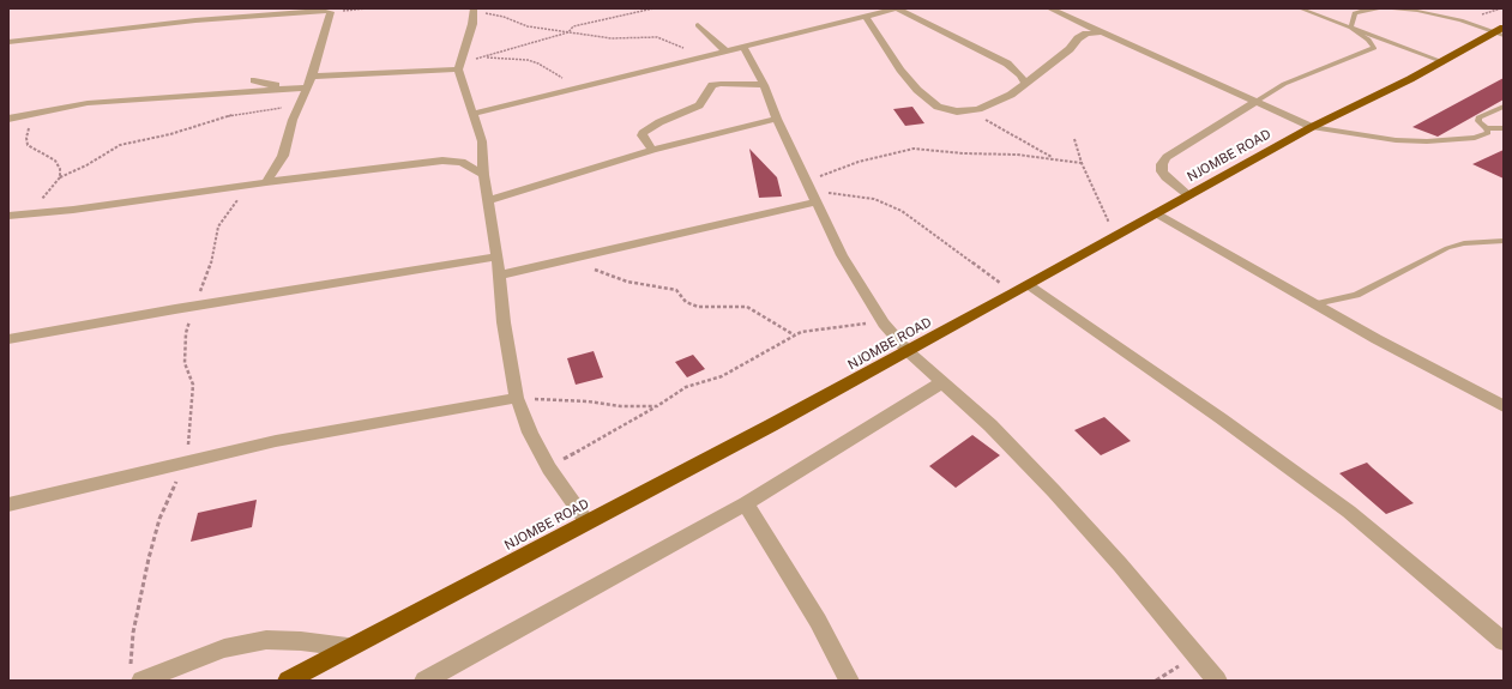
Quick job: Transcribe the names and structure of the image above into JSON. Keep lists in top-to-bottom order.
{
  "streets": {
    "highway": ["NJOMBE ROAD"]
  }
}
